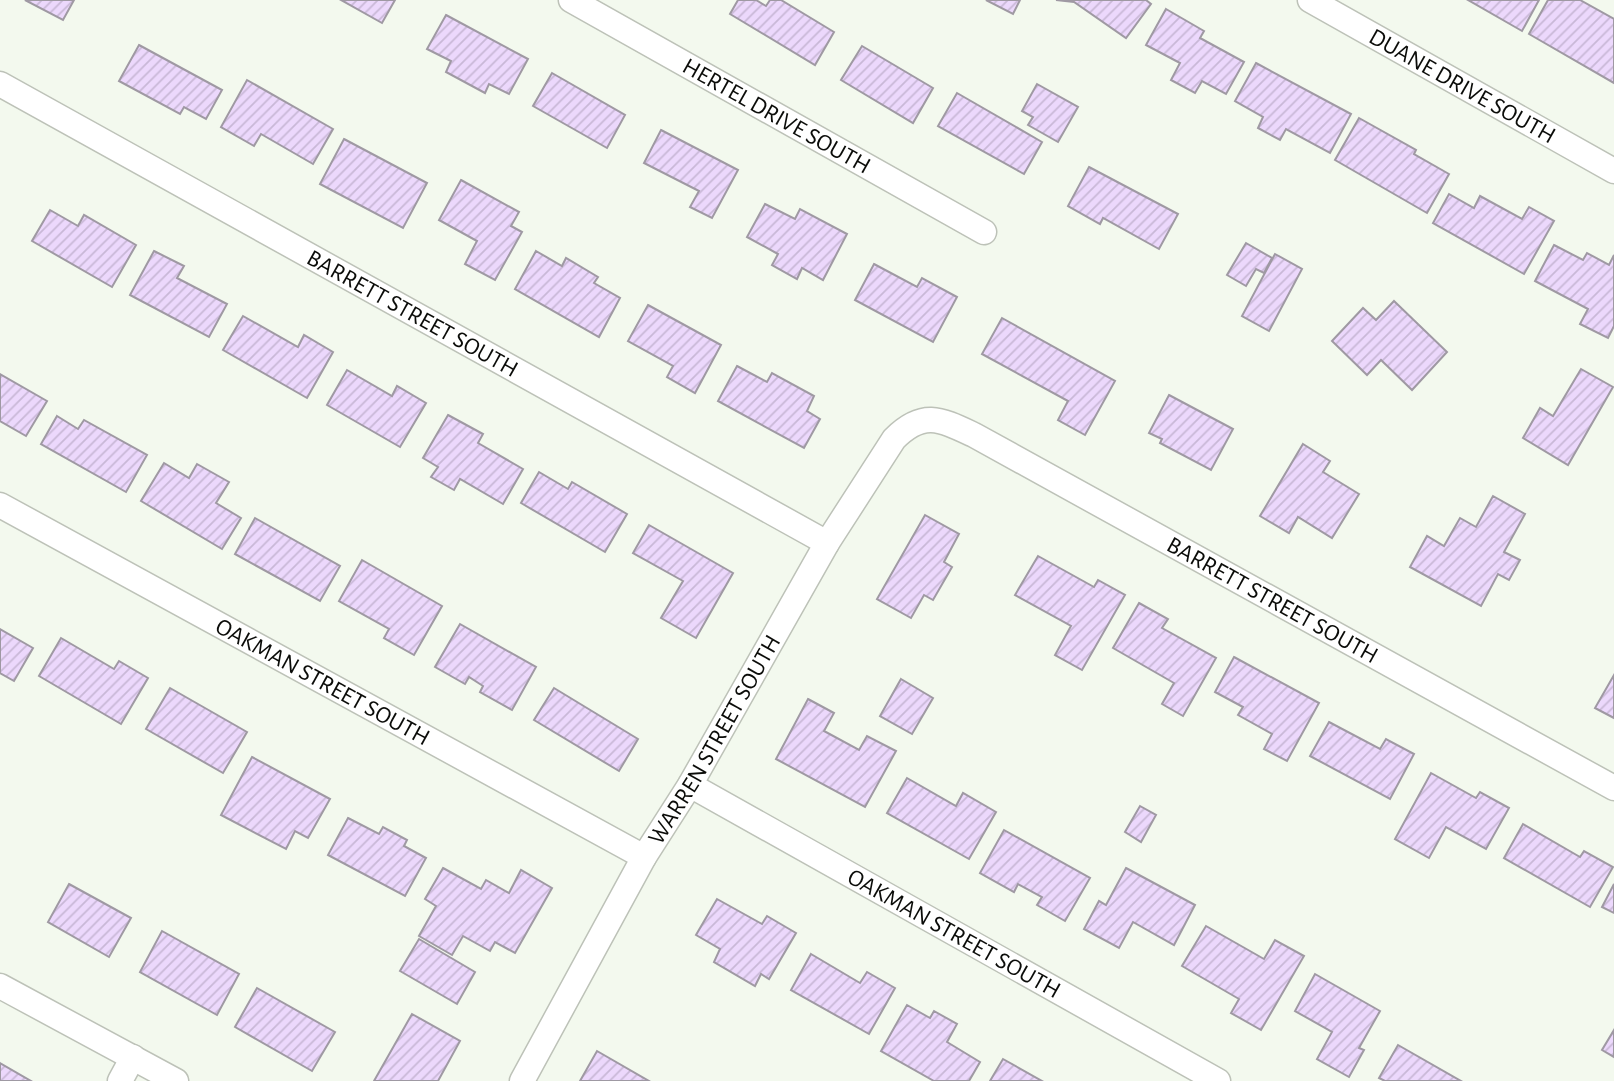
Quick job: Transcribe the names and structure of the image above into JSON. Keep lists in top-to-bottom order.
{
  "streets": {
    "street": [
      "DUANE DRIVE SOUTH",
      "HERTEL DRIVE SOUTH",
      "BARRETT STREET SOUTH",
      "OAKMAN STREET SOUTH",
      "WARREN STREET SOUTH"
    ]
  },
  "crossings": [
    ["BARRETT STREET SOUTH", "WARREN STREET SOUTH"],
    ["OAKMAN STREET SOUTH", "WARREN STREET SOUTH"]
  ]
}
